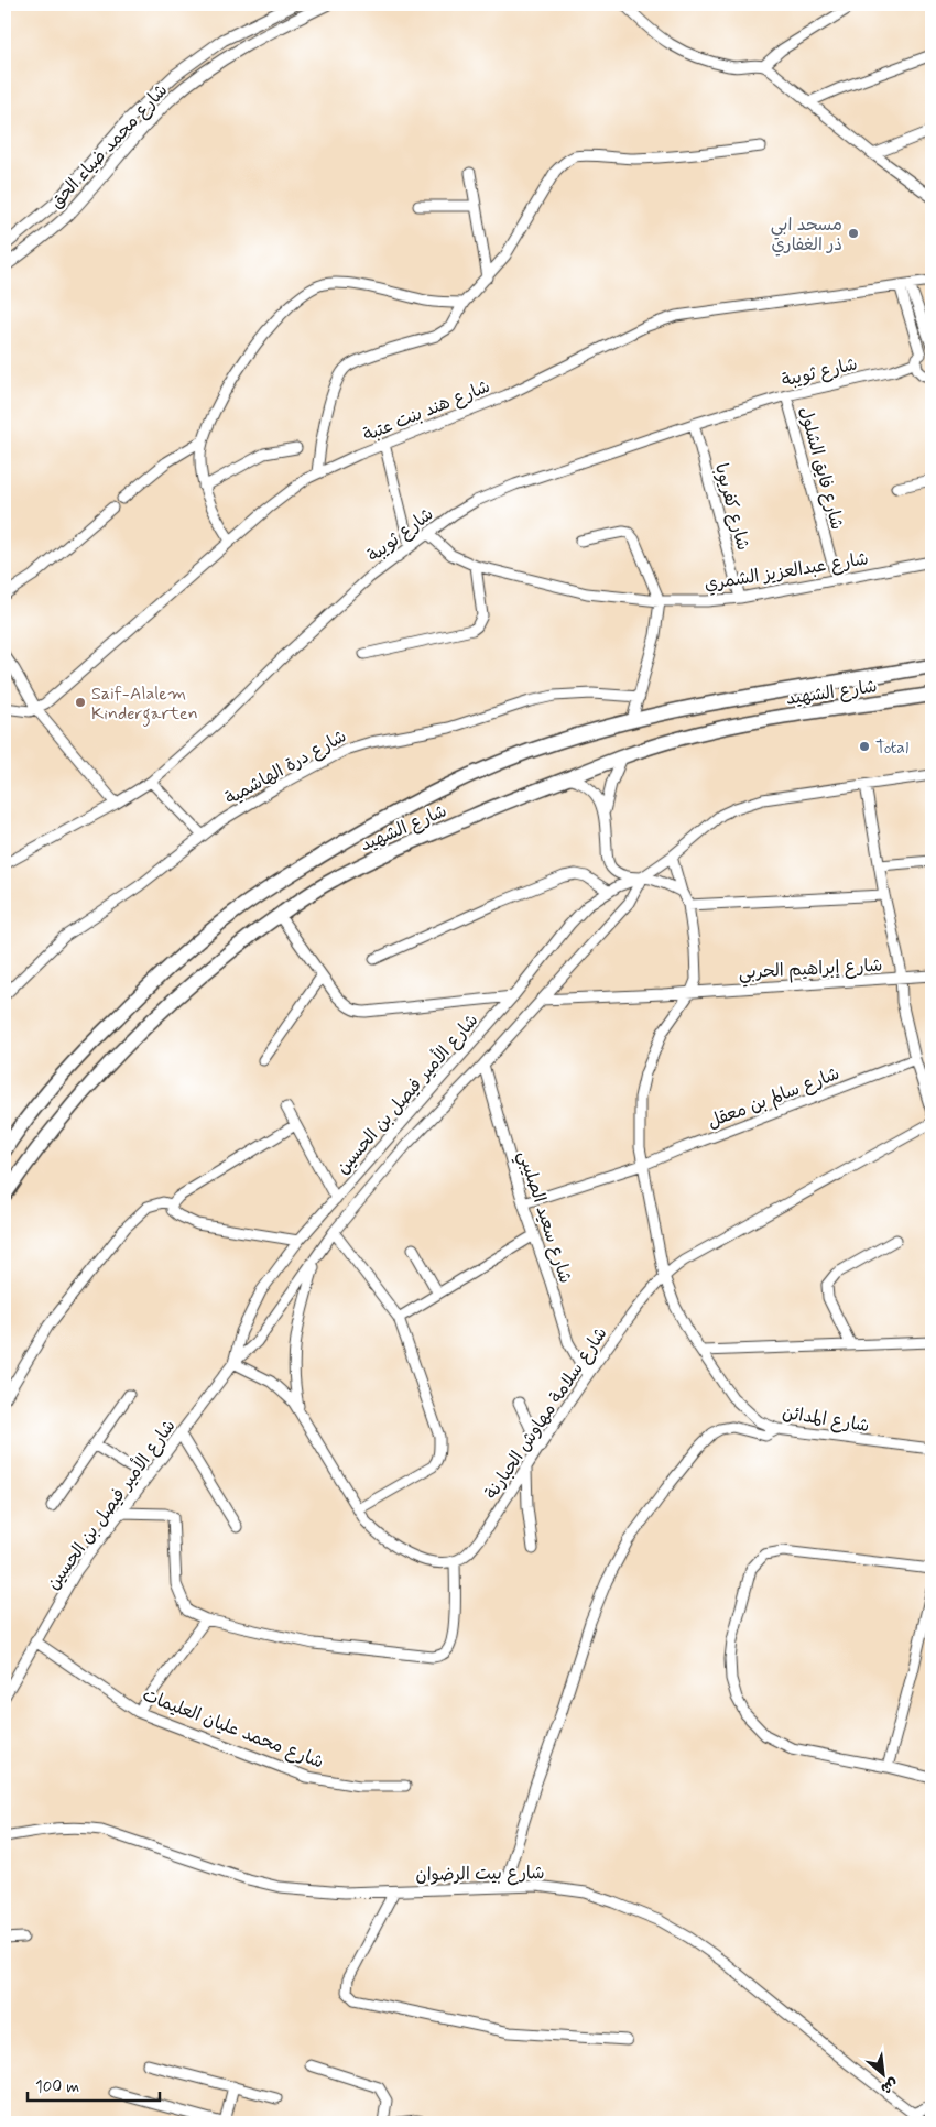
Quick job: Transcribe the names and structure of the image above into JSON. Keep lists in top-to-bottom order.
{
  "streets": {
    "highway": ["شارع الشهيد"],
    "main road": ["شارع محمد ضياء الحق"],
    "street": [
      "شارع ثويبة",
      "شارع هند بنت عتبة",
      "شارع فايق الشلول",
      "شارع كفريوبا",
      "شارع عبدالعزيز الشمري",
      "شارع درة الهاشمية",
      "شارع إبراهيم الحربي",
      "شارع الأمير فيصل بن الحسين",
      "شارع سالم بن معقل",
      "شارع سعيد الصليبي",
      "شارع سلامة مهاوش الحبارنة",
      "شارع المدائن",
      "شارع محمد عليان العليمات",
      "شارع بيت الرضوان"
    ]
  },
  "crossings": [
    ["شارع ثويبة", "شارع فايق الشلول"],
    ["شارع ثويبة", "شارع كفريوبا"],
    ["شارع ثويبة", "شارع عبدالعزيز الشمري"],
    ["شارع فايق الشلول", "شارع عبدالعزيز الشمري"],
    ["شارع كفريوبا", "شارع عبدالعزيز الشمري"],
    ["شارع إبراهيم الحربي", "شارع الأمير فيصل بن الحسين"],
    ["شارع إبراهيم الحربي", "شارع المدائن"],
    ["شارع الأمير فيصل بن الحسين", "شارع سعيد الصليبي"],
    ["شارع الأمير فيصل بن الحسين", "شارع محمد عليان العليمات"],
    ["شارع سالم بن معقل", "شارع سعيد الصليبي"],
    ["شارع سالم بن معقل", "شارع المدائن"],
    ["شارع سعيد الصليبي", "شارع سلامة مهاوش الحبارنة"],
    ["شارع سلامة مهاوش الحبارنة", "شارع المدائن"]
  ],
  "places": ["مسحد ابي ذر الغفاري", "Saif-Alalem Kindergarten", "Total"],
  "scale_bar": "100 m",
  "north": "bottom right"
}
